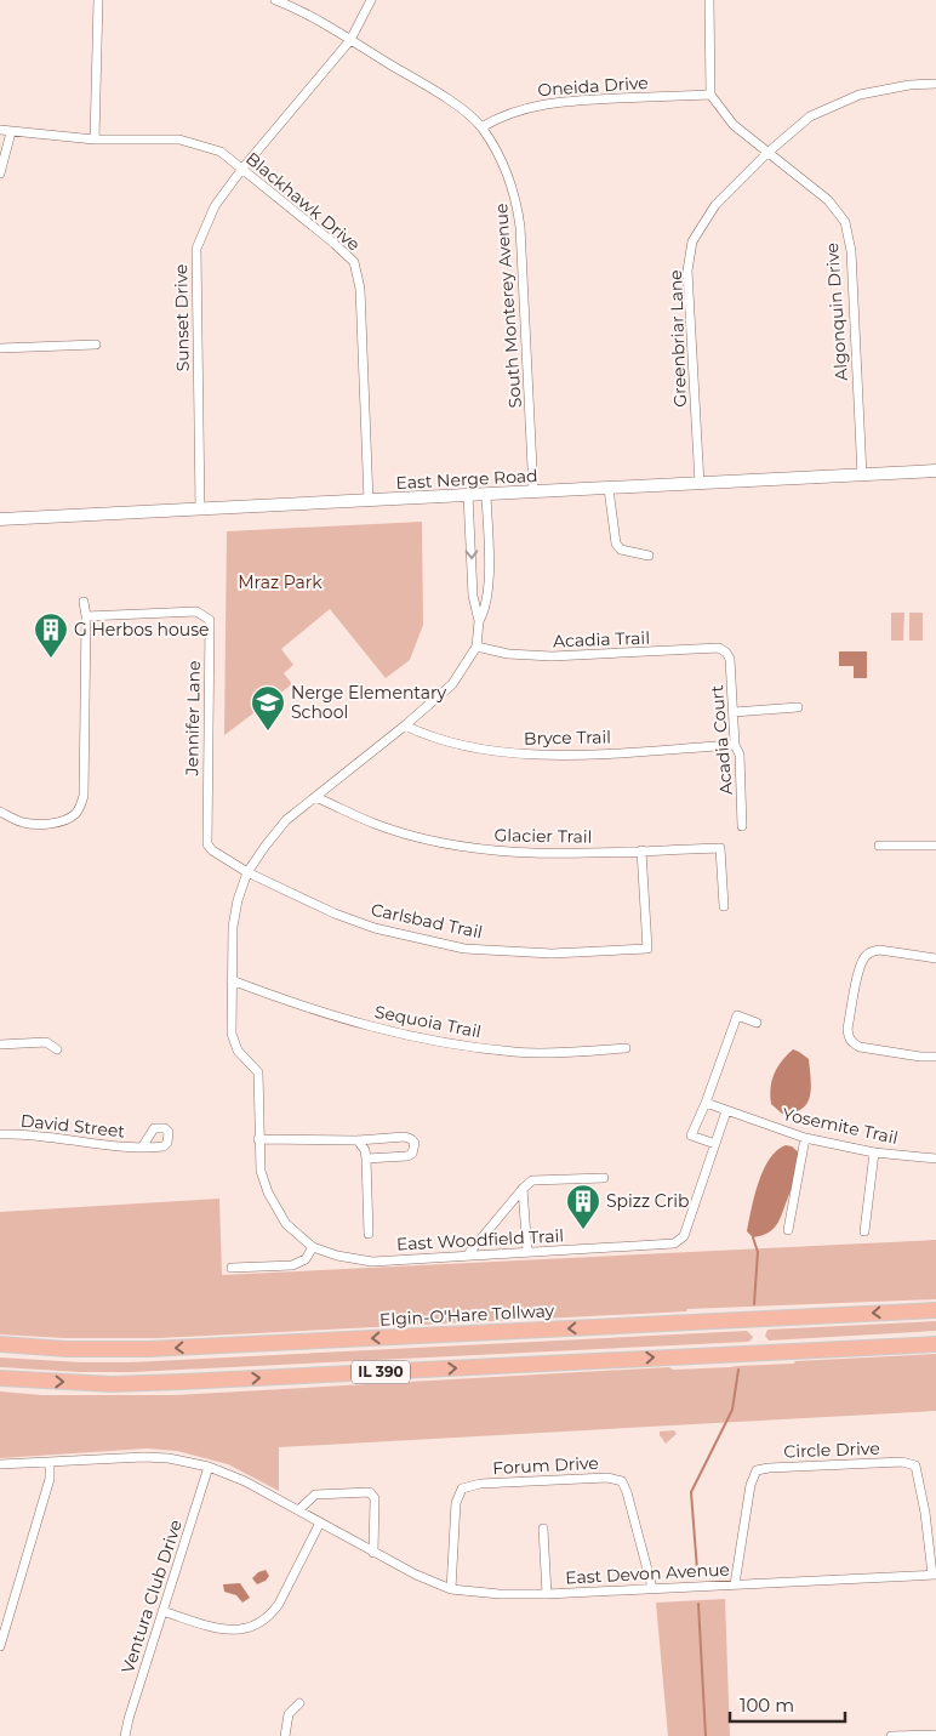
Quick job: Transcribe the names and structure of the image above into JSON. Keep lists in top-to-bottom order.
{
  "streets": {
    "highway": ["Elgin-O'Hare Tollway", "IL 390"],
    "main road": ["East Nerge Road"],
    "street": [
      "Oneida Drive",
      "Blackhawk Drive",
      "South Monterey Avenue",
      "Algonquin Drive",
      "Sunset Drive",
      "Greenbriar Lane",
      "Acadia Trail",
      "Jennifer Lane",
      "Bryce Trail",
      "Acadia Court",
      "Glacier Trail",
      "Carlsbad Trail",
      "Sequoia Trail",
      "David Street",
      "Yosemite Trail",
      "East Woodfield Trail",
      "Circle Drive",
      "Forum Drive",
      "East Devon Avenue",
      "Ventura Club Drive"
    ]
  },
  "crossings": [
    ["Oneida Drive", "South Monterey Avenue"],
    ["Oneida Drive", "Algonquin Drive"],
    ["Blackhawk Drive", "Sunset Drive"],
    ["Blackhawk Drive", "East Nerge Road"],
    ["South Monterey Avenue", "Sunset Drive"],
    ["South Monterey Avenue", "East Nerge Road"],
    ["Algonquin Drive", "Greenbriar Lane"],
    ["Algonquin Drive", "East Nerge Road"],
    ["Sunset Drive", "East Nerge Road"],
    ["Greenbriar Lane", "East Nerge Road"],
    ["Acadia Trail", "Acadia Court"],
    ["Jennifer Lane", "Carlsbad Trail"],
    ["Bryce Trail", "Acadia Court"],
    ["Glacier Trail", "Carlsbad Trail"],
    ["Circle Drive", "East Devon Avenue"],
    ["Forum Drive", "East Devon Avenue"],
    ["East Devon Avenue", "Ventura Club Drive"]
  ],
  "parks": ["Mraz Park"],
  "places": {
    "building": ["G Herbos house", "Spizz Crib"],
    "school or university": ["Nerge Elementary School"]
  },
  "scale_bar": "100 m"
}
